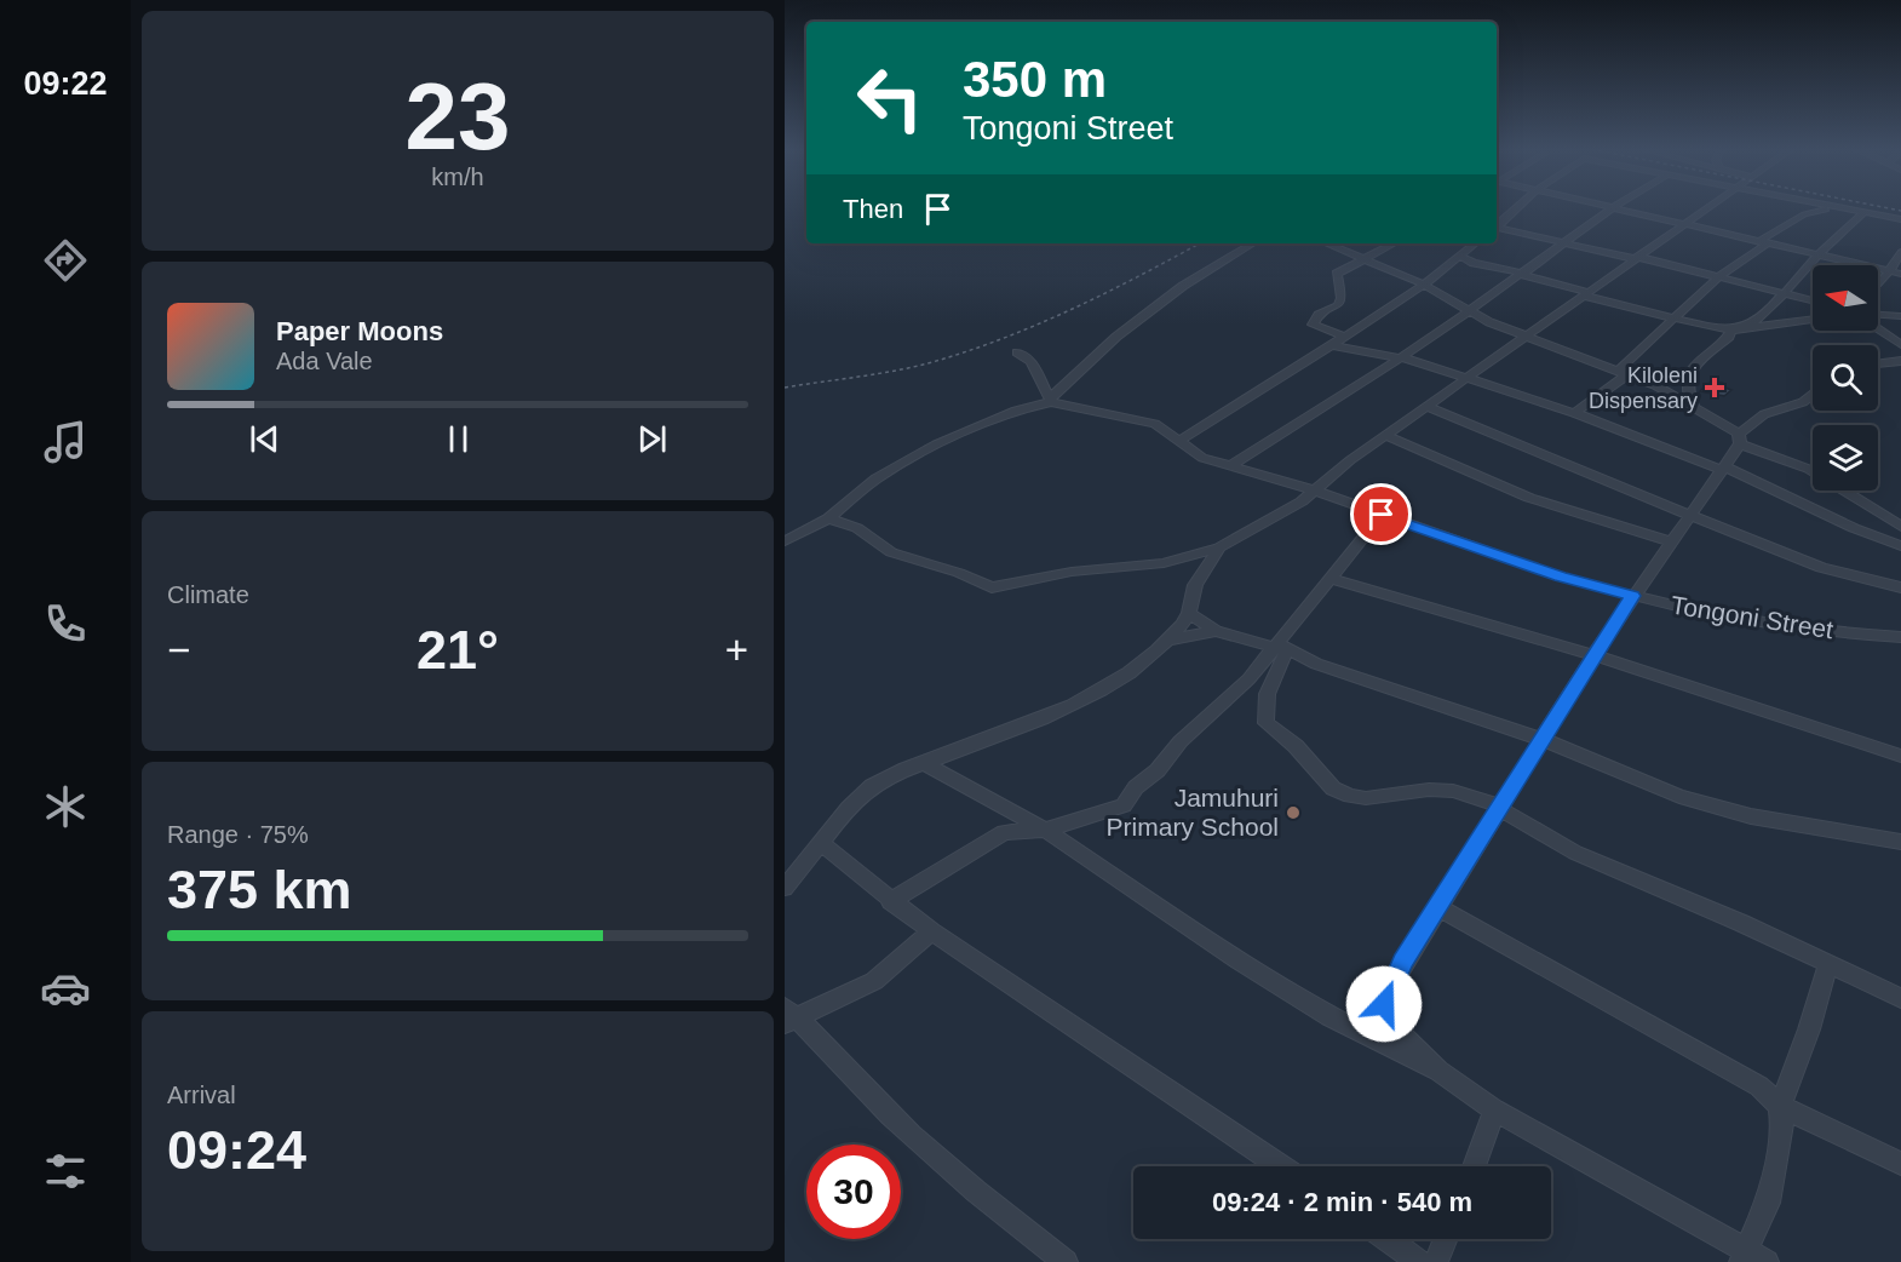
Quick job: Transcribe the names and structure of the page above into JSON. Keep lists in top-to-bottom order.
{
  "streets": {
    "street": ["Tongoni Street"]
  },
  "places": {
    "health": ["Kiloleni Dispensary"],
    "other": ["Jamuhuri Primary School"]
  },
  "north": "left",
  "page": {
    "tabs": "09:22",
    "tile": [
      ["23", "km/h"],
      "Climate",
      ["Range · 75%", "375 km"],
      ["Arrival", "09:24"]
    ],
    "turn": ["350 m", "Tongoni Street"],
    "then": "Then",
    "song": ["Paper Moons", "Ada Vale"],
    "heat": ["−", "21°", "+"],
    "limit": "30",
    "trip": "09:24 · 2 min · 540 m"
  }
}
